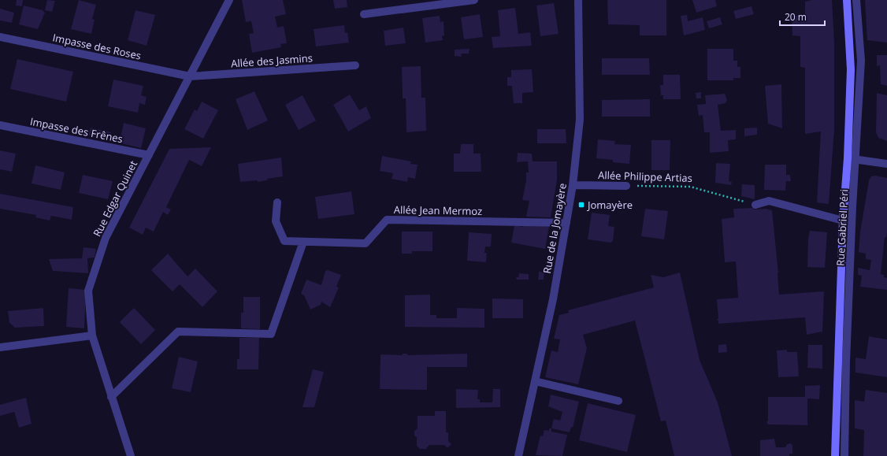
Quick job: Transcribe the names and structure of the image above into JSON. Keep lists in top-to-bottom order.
{
  "streets": {
    "main road": ["Rue Gabriel Péri"],
    "street": [
      "Impasse des Roses",
      "Allée des Jasmins",
      "Impasse des Frênes",
      "Allée Philippe Artias",
      "Rue Edgar Quinet",
      "Allée Jean Mermoz",
      "Rue de la Jomayère"
    ]
  },
  "crossings": [
    ["Impasse des Roses", "Allée des Jasmins"],
    ["Impasse des Roses", "Rue Edgar Quinet"],
    ["Allée des Jasmins", "Rue Edgar Quinet"],
    ["Impasse des Frênes", "Rue Edgar Quinet"],
    ["Allée Philippe Artias", "Rue de la Jomayère"],
    ["Allée Jean Mermoz", "Rue de la Jomayère"]
  ],
  "places": {
    "transit": ["Jomayère"]
  },
  "scale_bar": "20 m"
}
